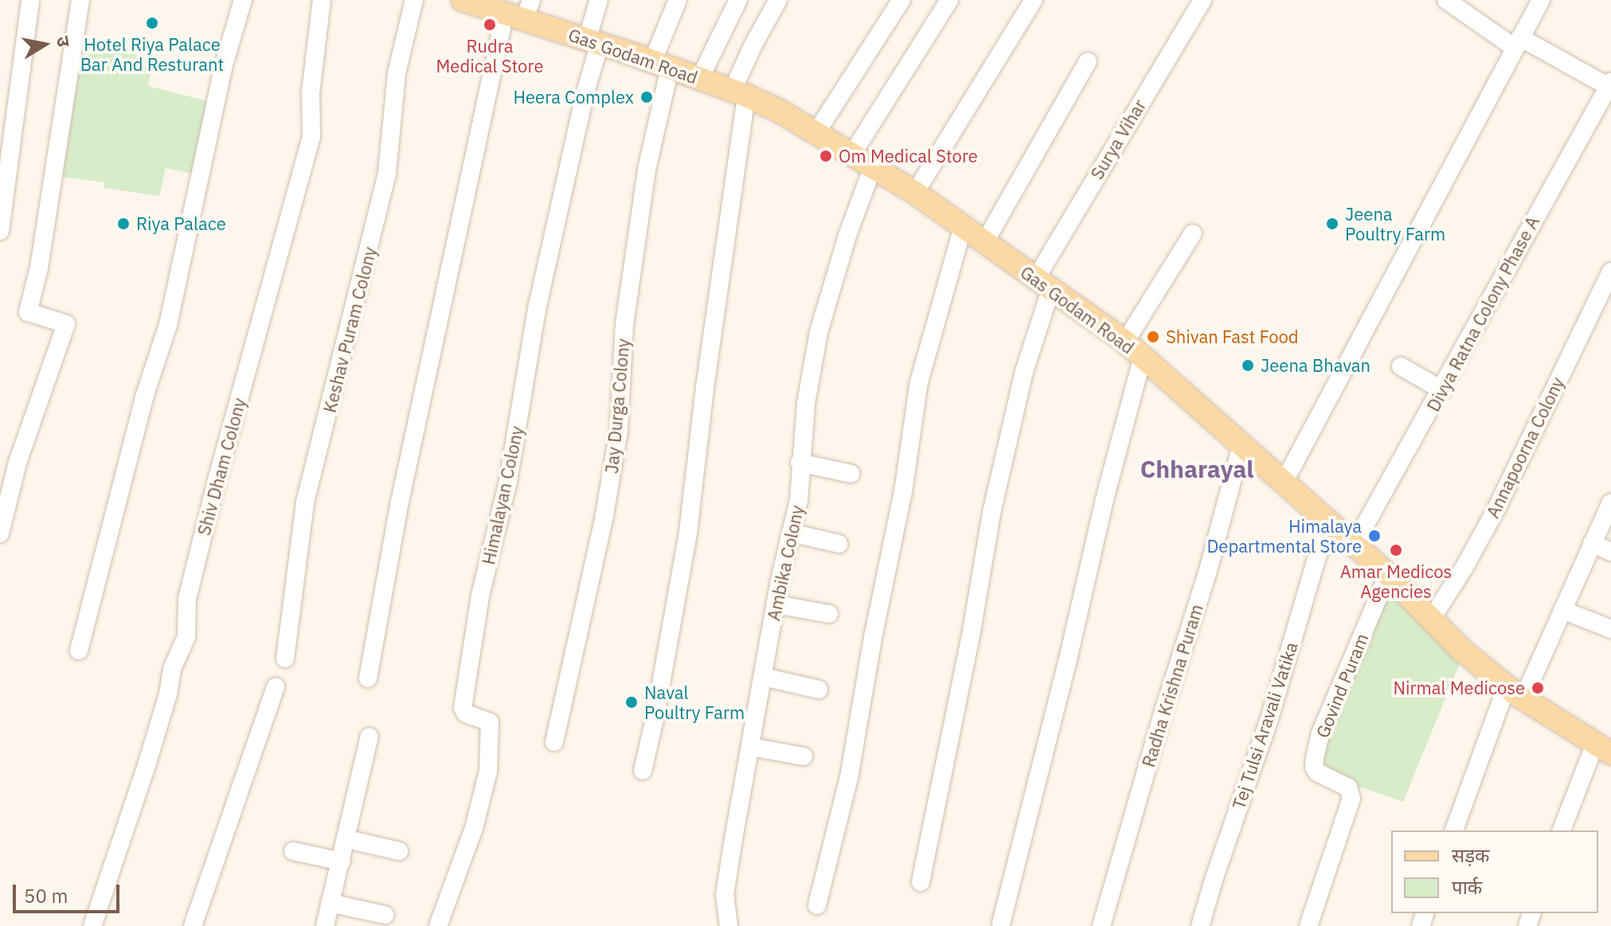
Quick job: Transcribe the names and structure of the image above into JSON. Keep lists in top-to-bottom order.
{
  "streets": {
    "main road": ["Gas Godam Road"],
    "street": [
      "Surya Vihar",
      "Divya Ratna Colony Phase A",
      "Keshav Puram Colony",
      "Jay Durga Colony",
      "Annapoorna Colony",
      "Shiv Dham Colony",
      "Himalayan Colony",
      "Ambika Colony",
      "Radha Krishna Puram",
      "Govind Puram",
      "Tej Tulsi Aravali Vatika"
    ]
  },
  "crossings": [
    ["Gas Godam Road", "Surya Vihar"],
    ["Gas Godam Road", "Divya Ratna Colony Phase A"],
    ["Gas Godam Road", "Jay Durga Colony"],
    ["Gas Godam Road", "Annapoorna Colony"],
    ["Gas Godam Road", "Himalayan Colony"],
    ["Gas Godam Road", "Ambika Colony"],
    ["Gas Godam Road", "Radha Krishna Puram"],
    ["Gas Godam Road", "Govind Puram"],
    ["Gas Godam Road", "Tej Tulsi Aravali Vatika"]
  ],
  "districts": ["Chharayal"],
  "places": [
    "Hotel Riya Palace Bar And Resturant",
    "Rudra Medical Store",
    "Heera Complex",
    "Om Medical Store",
    "Riya Palace",
    "Jeena Poultry Farm",
    "Shivan Fast Food",
    "Jeena Bhavan",
    "Himalaya Departmental Store",
    "Amar Medicos Agencies",
    "Nirmal Medicose",
    "Naval Poultry Farm"
  ],
  "legend": ["सड़क", "पार्क"],
  "scale_bar": "50 m",
  "north": "right"
}
